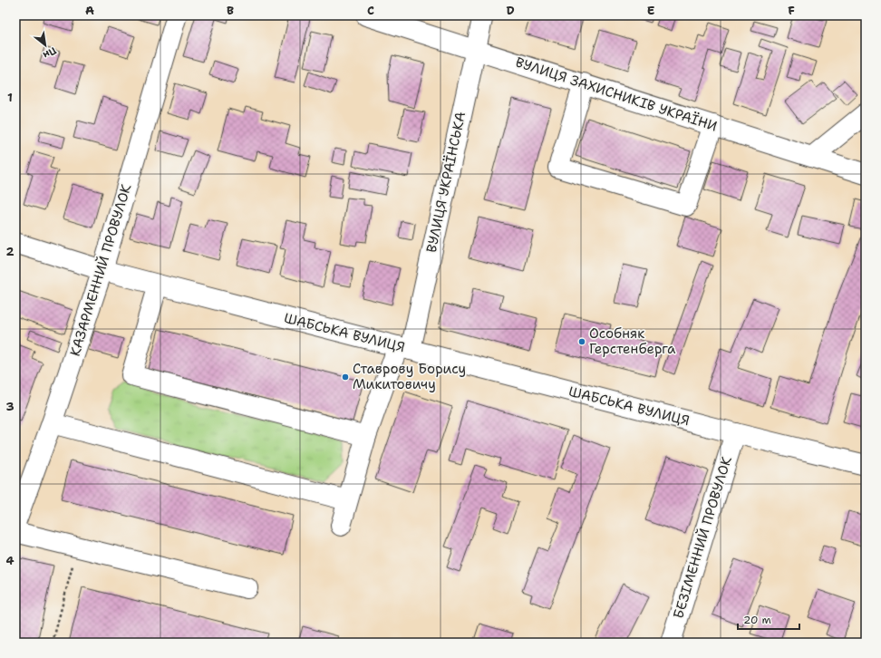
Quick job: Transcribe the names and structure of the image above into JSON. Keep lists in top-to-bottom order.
{
  "streets": {
    "street": [
      "ВУЛИЦЯ ЗАХИСНИКІВ УКРАЇНИ",
      "ВУЛИЦЯ УКРАЇНСЬКА",
      "КАЗАРМЕННИЙ ПРОВУЛОК",
      "ШАБСЬКА ВУЛИЦЯ",
      "БЕЗІМЕННИЙ ПРОВУЛОК"
    ]
  },
  "crossings": [
    ["ВУЛИЦЯ ЗАХИСНИКІВ УКРАЇНИ", "ВУЛИЦЯ УКРАЇНСЬКА"],
    ["ВУЛИЦЯ УКРАЇНСЬКА", "ШАБСЬКА ВУЛИЦЯ"],
    ["КАЗАРМЕННИЙ ПРОВУЛОК", "ШАБСЬКА ВУЛИЦЯ"],
    ["ШАБСЬКА ВУЛИЦЯ", "БЕЗІМЕННИЙ ПРОВУЛОК"]
  ],
  "places": ["Особняк Герстенберга", "Ставрову Борису Микитовичу"],
  "scale_bar": "20 m",
  "north": "bottom right",
  "grid": {
    "columns": [
      "A",
      "B",
      "C",
      "D",
      "E",
      "F"
    ],
    "rows": [
      "1",
      "2",
      "3",
      "4"
    ]
  }
}
